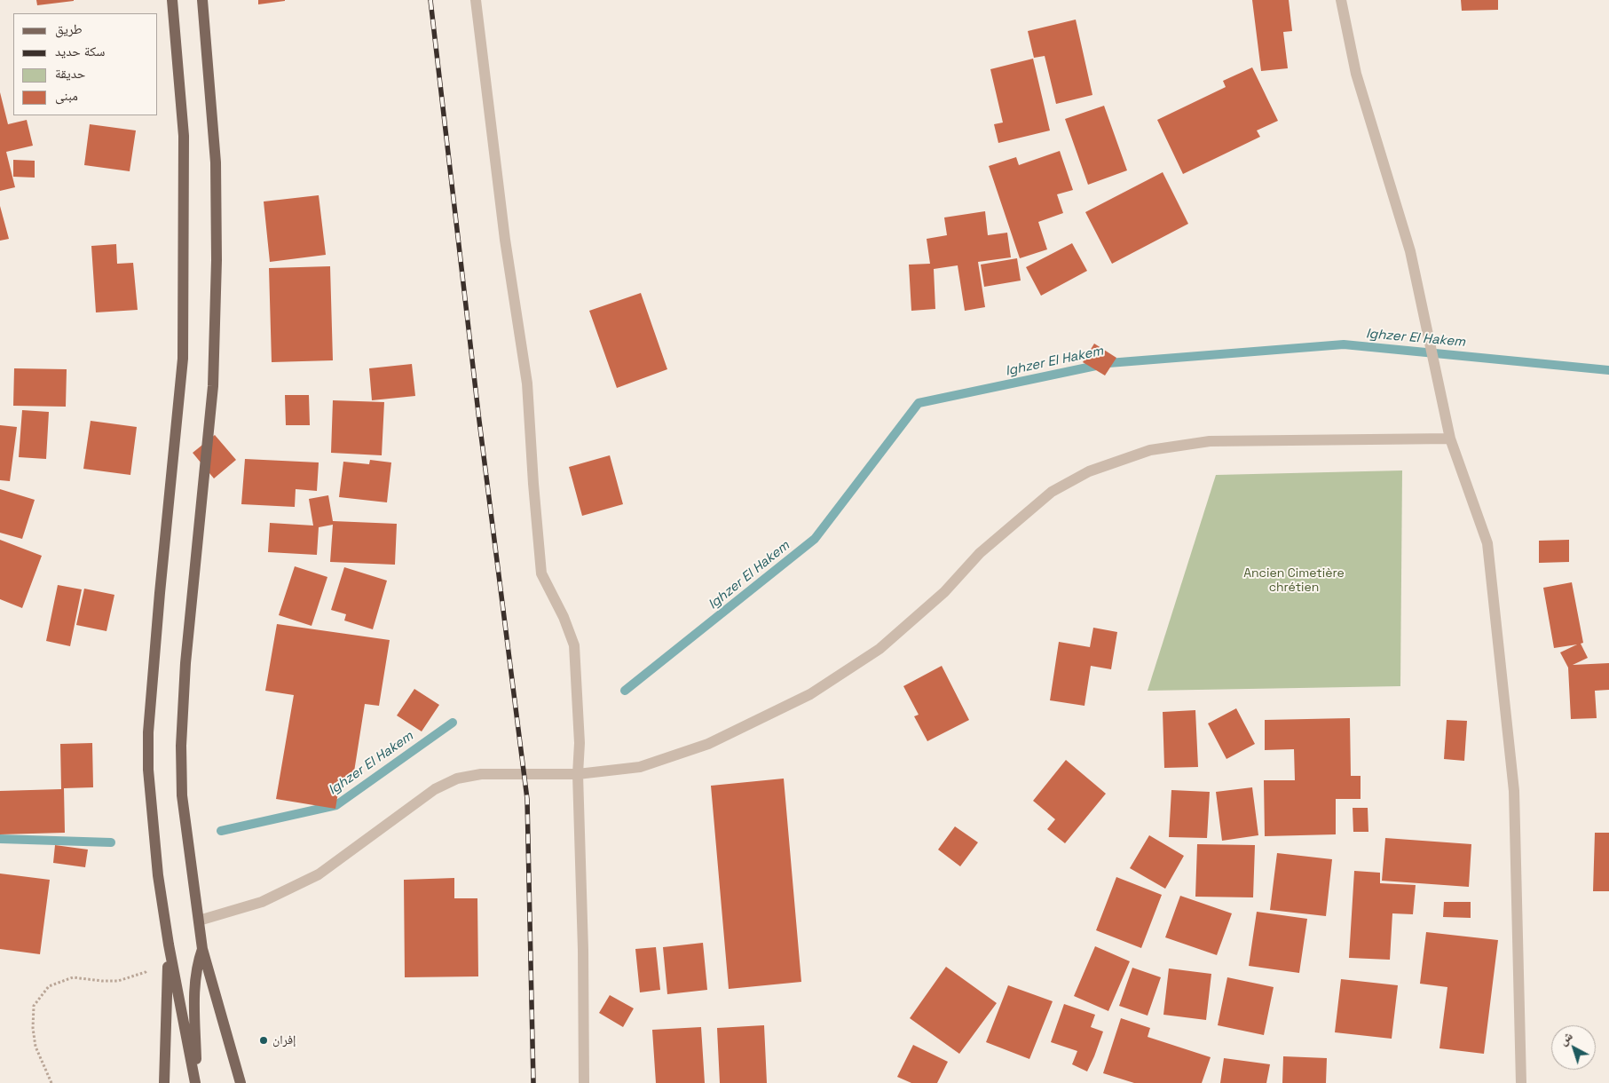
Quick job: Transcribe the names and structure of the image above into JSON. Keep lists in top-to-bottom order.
{
  "water": ["Ighzer El Hakem"],
  "parks": ["Ancien Cimetière chrétien"],
  "places": ["إفران"],
  "legend": [
    "طريق",
    "سكة حديد",
    "حديقة",
    "مبنى"
  ],
  "north": "top left"
}
